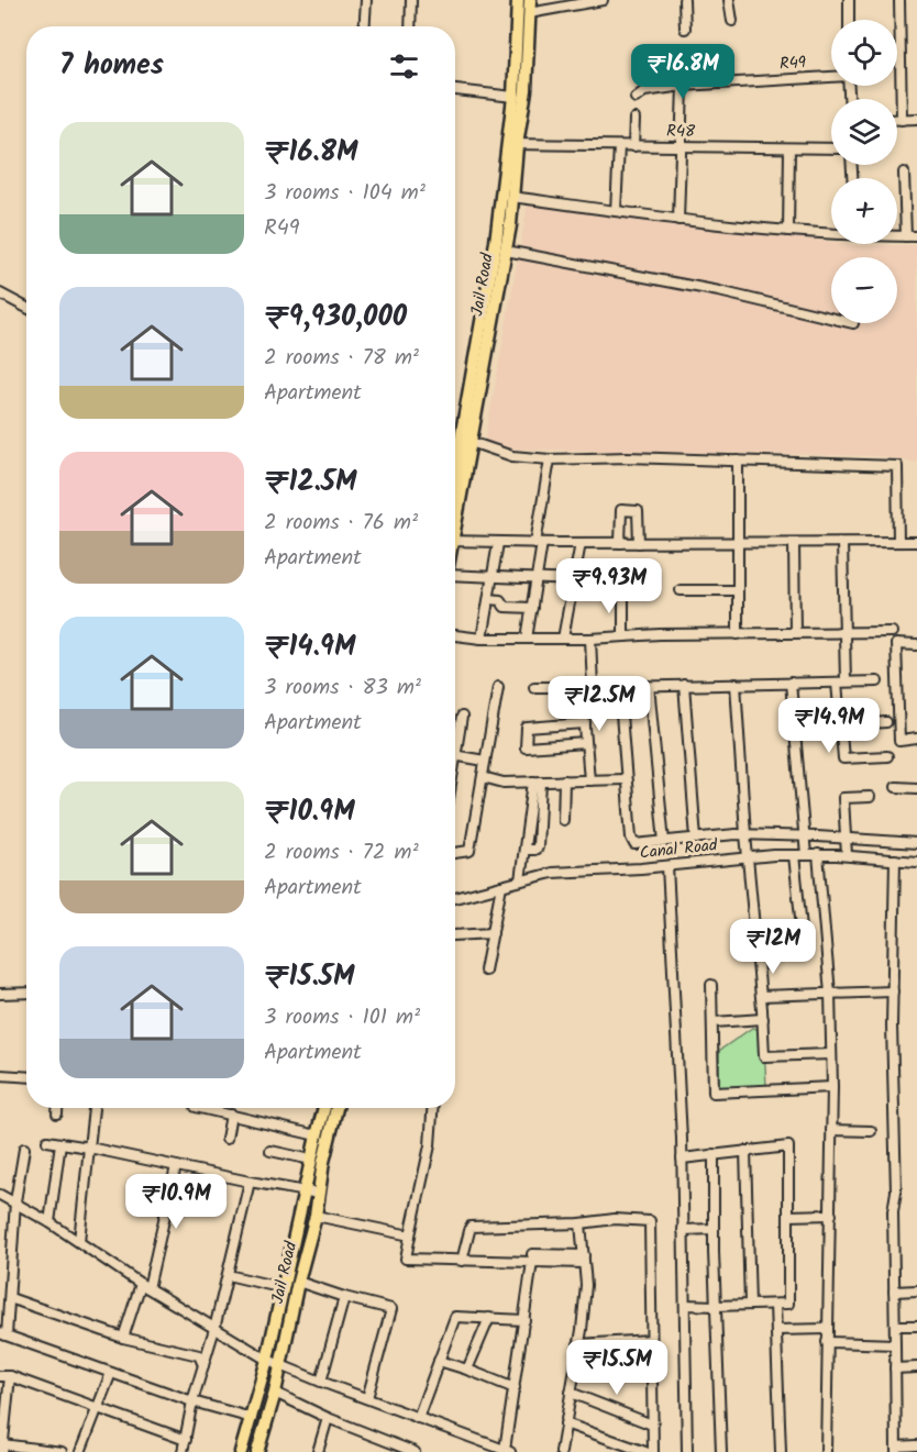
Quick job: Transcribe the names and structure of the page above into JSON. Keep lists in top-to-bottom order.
{
  "streets": {
    "main road": ["Jail Road"],
    "street": ["R49", "R48", "Canal Road"]
  },
  "crossings": [
    ["R48", "Jail Road"]
  ],
  "page": {
    "map_buttons": ["+", "−"],
    "heading": "7 homes",
    "price": [
      "₹16.8M",
      "₹9.93M",
      "₹12.5M",
      "₹14.9M",
      "₹12M",
      "₹10.9M",
      "₹15.5M"
    ],
    "list": [
      {
        "name": "₹16.8M",
        "note": "3 rooms · 104 m² · R49"
      },
      {
        "name": "₹9,930,000",
        "note": "2 rooms · 78 m² · Apartment"
      },
      {
        "name": "₹12.5M",
        "note": "2 rooms · 76 m² · Apartment"
      },
      {
        "name": "₹14.9M",
        "note": "3 rooms · 83 m² · Apartment"
      },
      {
        "name": "₹10.9M",
        "note": "2 rooms · 72 m² · Apartment"
      },
      {
        "name": "₹15.5M",
        "note": "3 rooms · 101 m² · Apartment"
      }
    ]
  }
}
